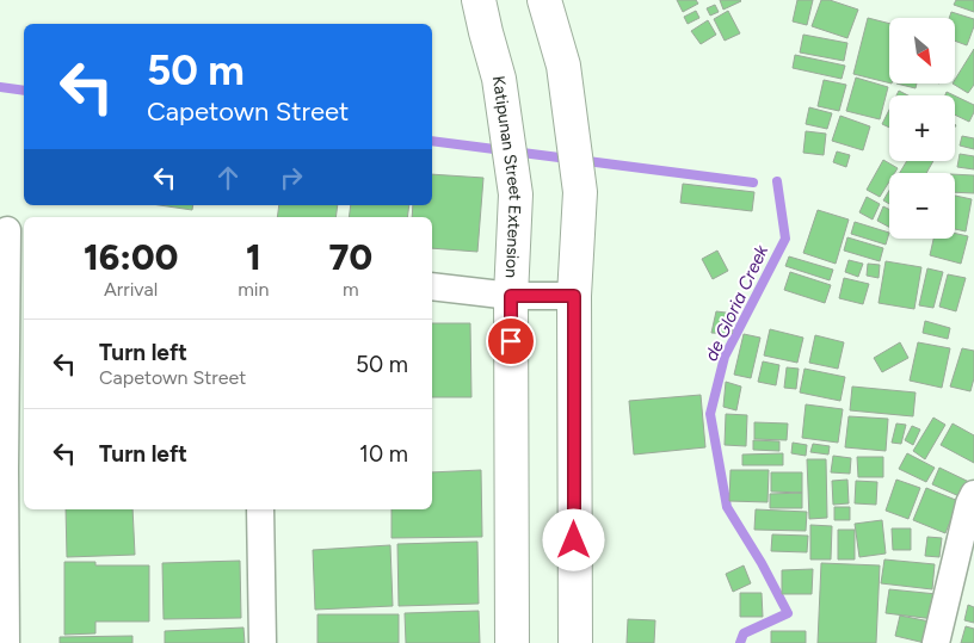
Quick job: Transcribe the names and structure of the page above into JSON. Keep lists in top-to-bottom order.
{
  "streets": {
    "street": ["Katipunan Street Extension"]
  },
  "water": ["de Gloria Creek"],
  "north": "bottom right",
  "page": {
    "map_buttons": ["+", "−"],
    "turn": ["50 m", "Capetown Street"],
    "eta": [
      "16:00",
      "Arrival",
      "1",
      "min",
      "70",
      "m"
    ],
    "list": [
      {
        "name": "Turn left",
        "note": "Capetown Street",
        "value": "50 m"
      },
      {
        "name": "Turn left",
        "value": "10 m"
      }
    ]
  }
}
